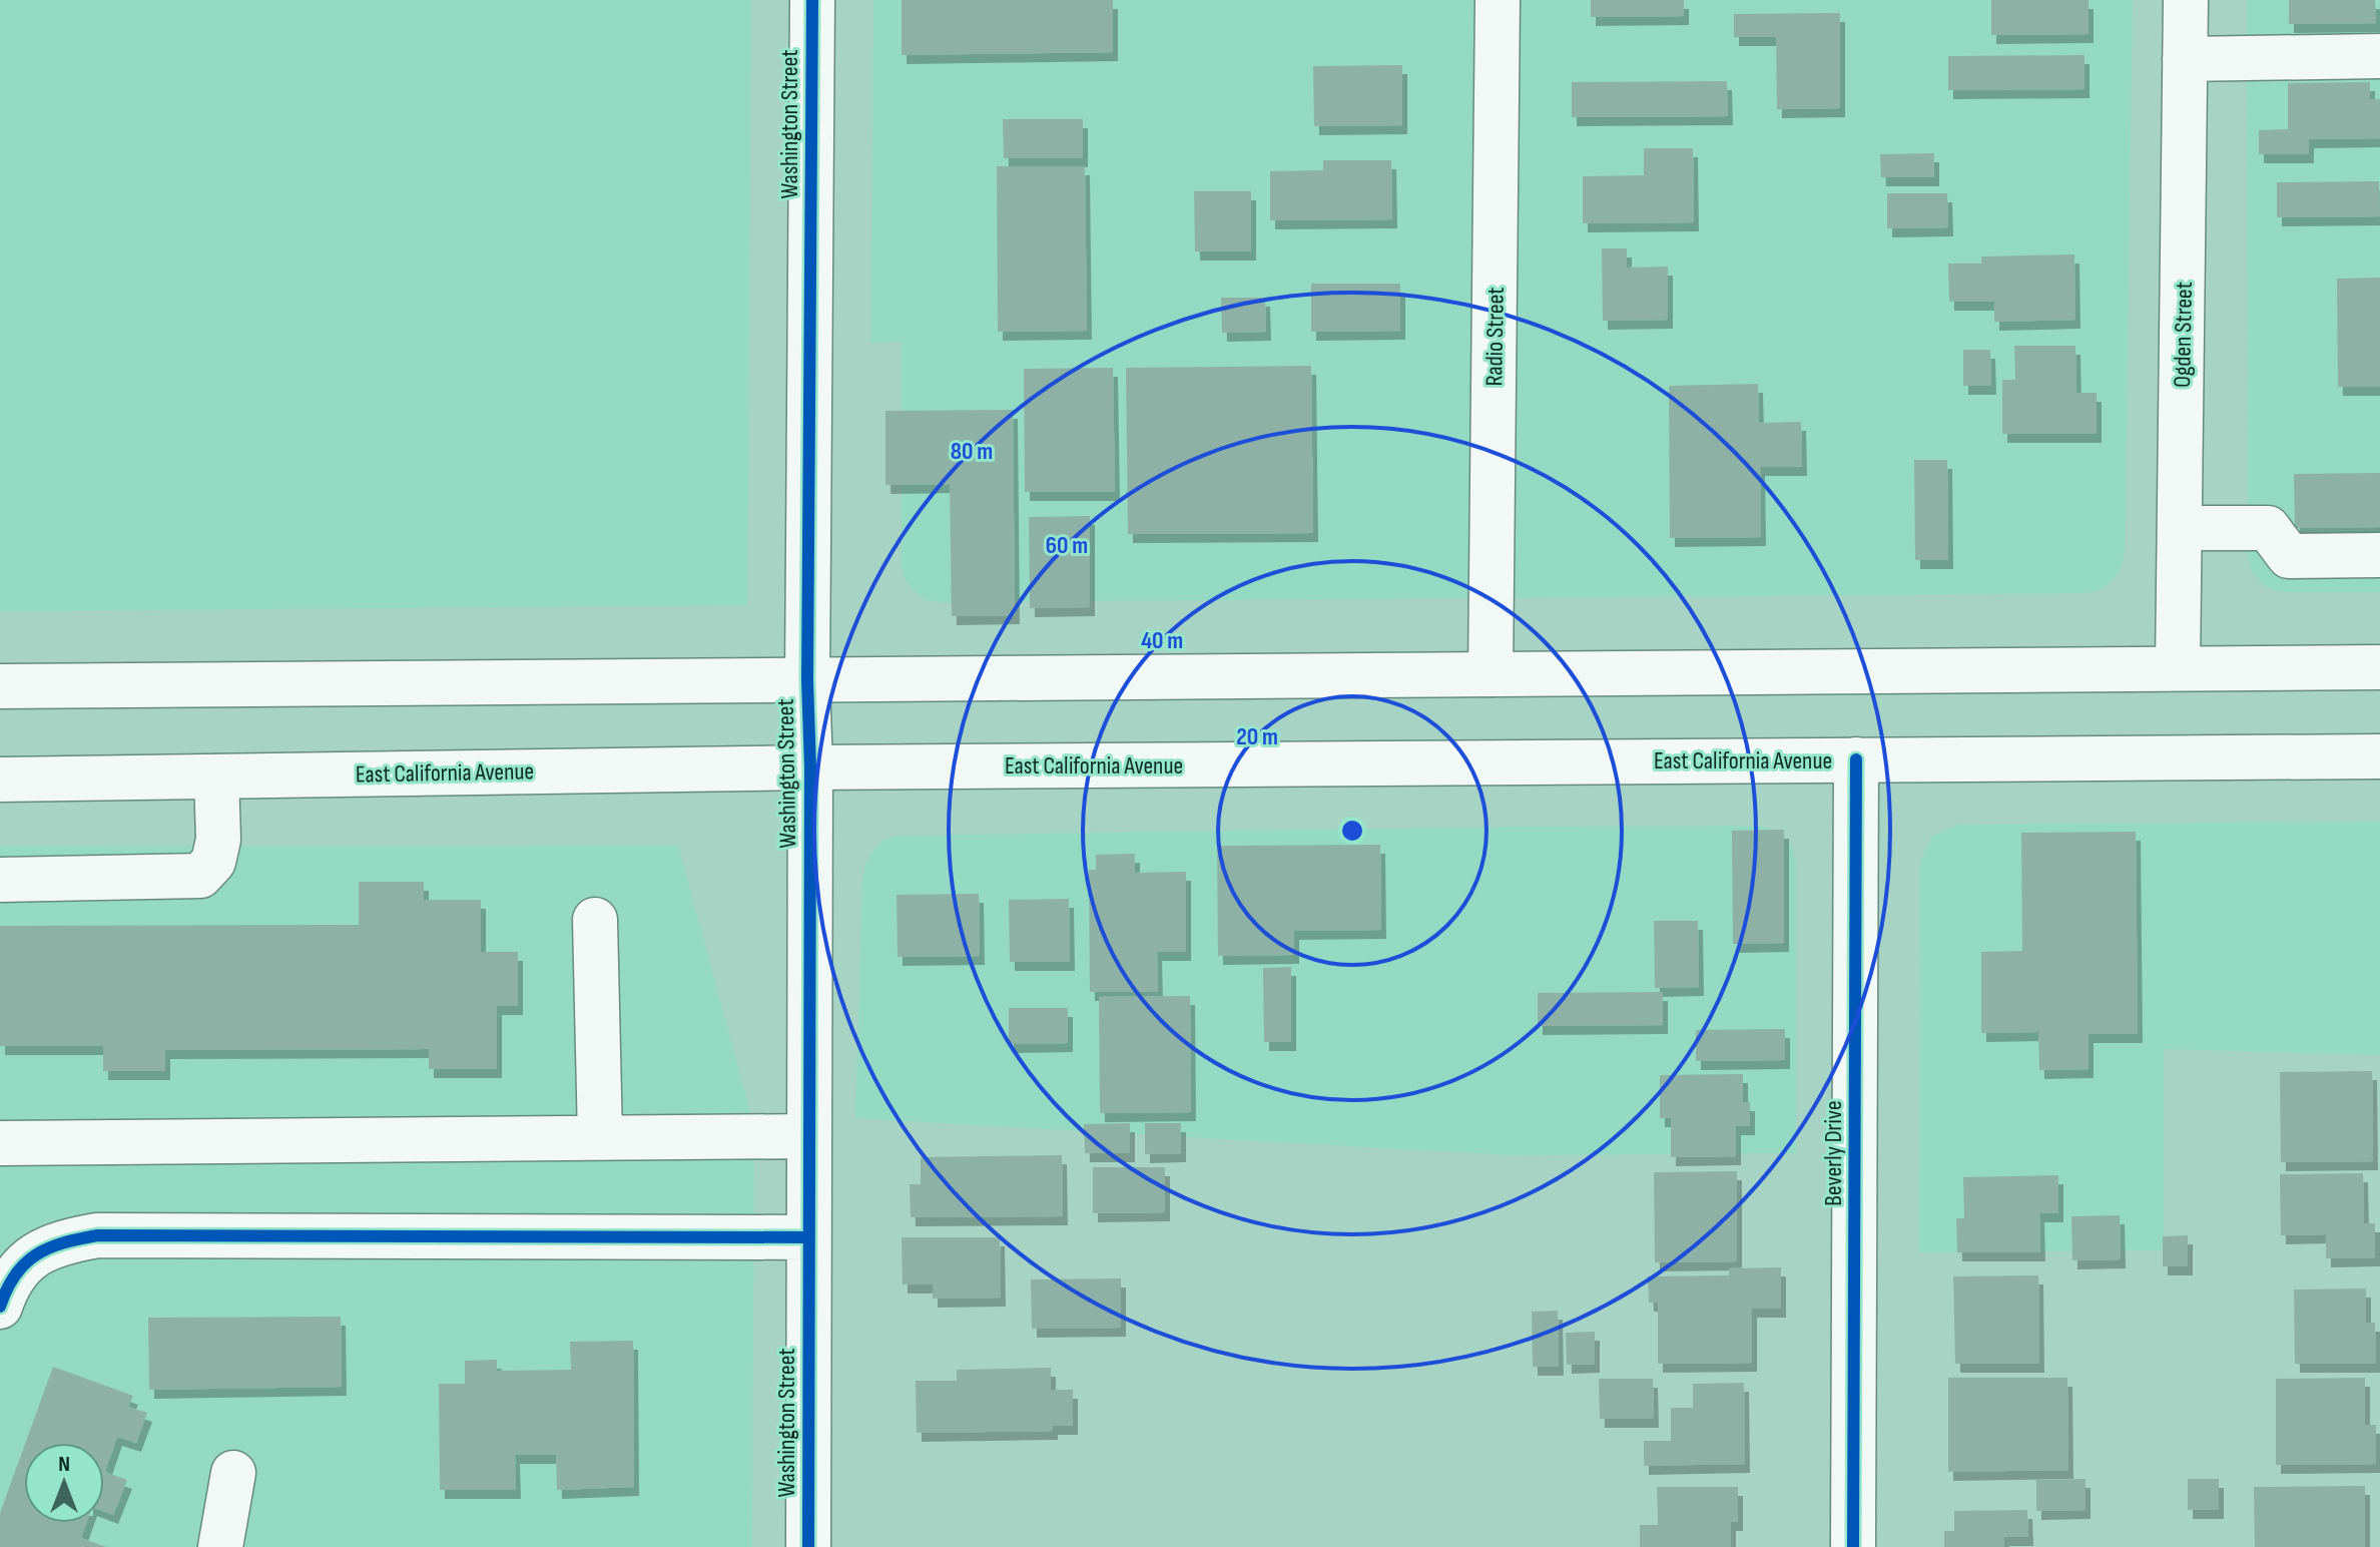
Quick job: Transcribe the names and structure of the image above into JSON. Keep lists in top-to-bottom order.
{
  "streets": {
    "main road": [
      "Washington Street",
      "Ogden Street",
      "Radio Street",
      "East California Avenue",
      "Beverly Drive"
    ]
  },
  "crossings": [
    ["Washington Street", "East California Avenue"],
    ["East California Avenue", "Beverly Drive"]
  ],
  "north": "top",
  "rings": [
    "80 m",
    "60 m",
    "40 m",
    "20 m"
  ]
}
